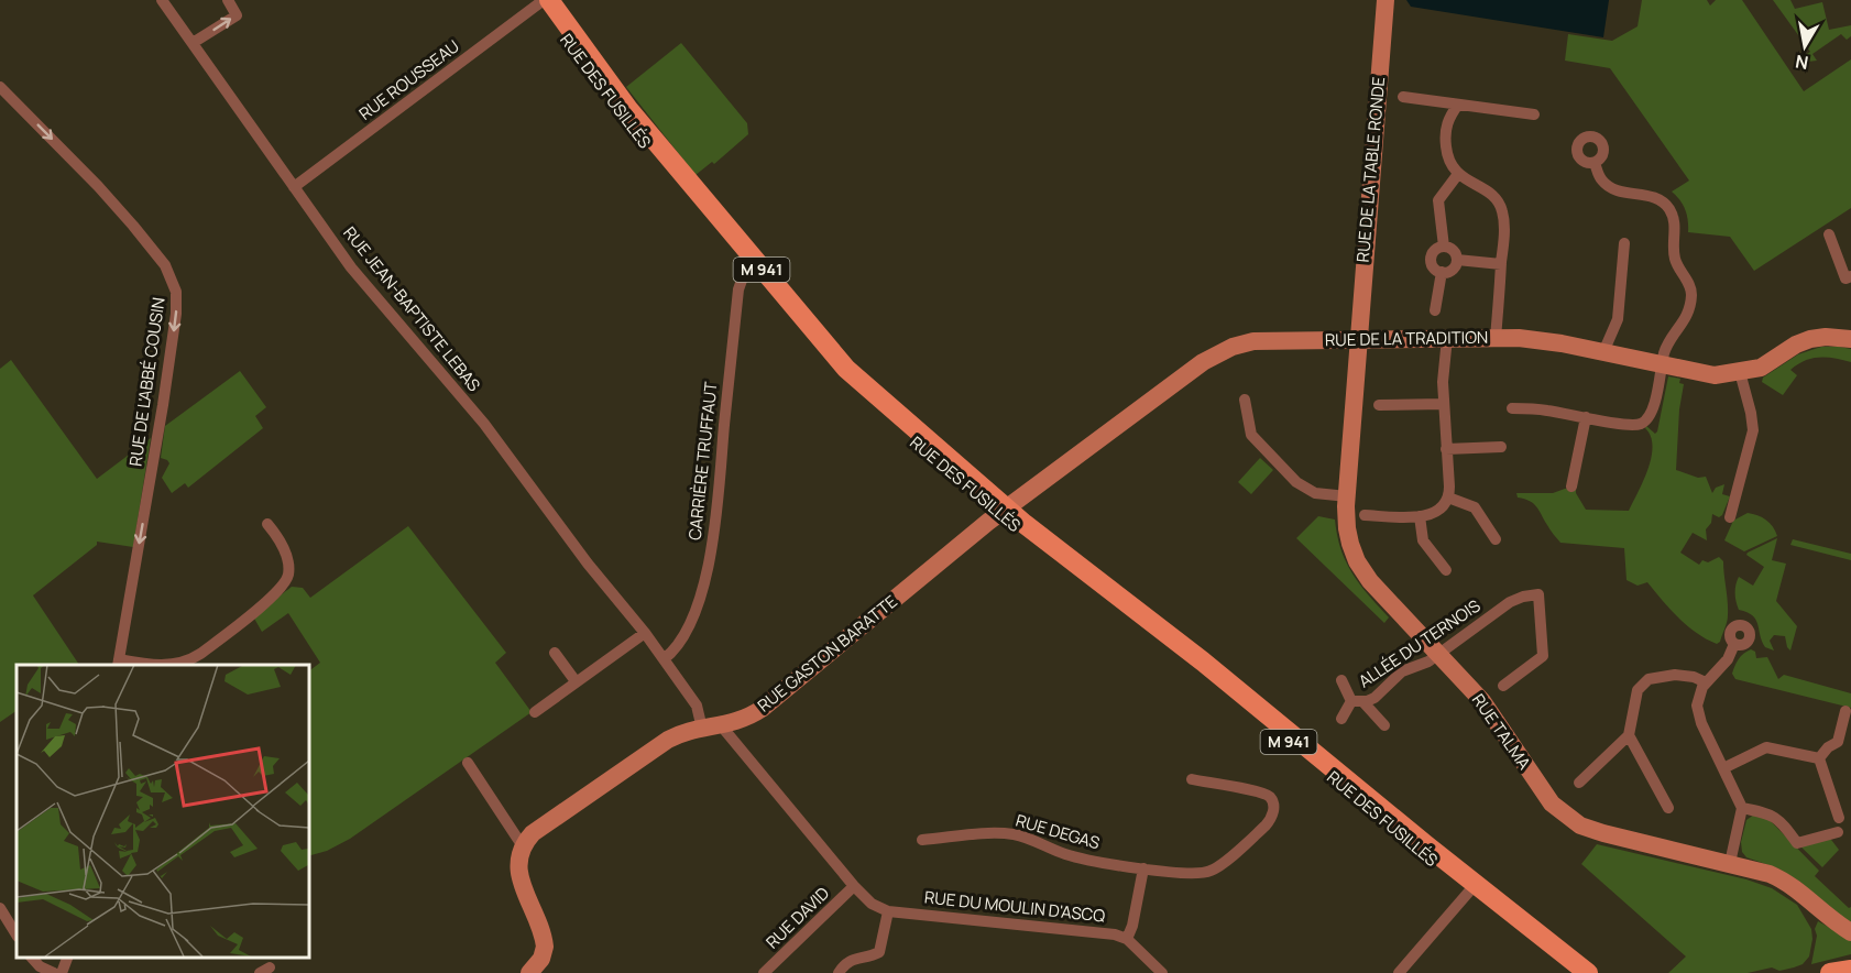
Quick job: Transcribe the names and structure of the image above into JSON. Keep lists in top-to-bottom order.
{
  "streets": {
    "main road": ["RUE DES FUSILLÉS", "M 941"],
    "street": [
      "RUE ROUSSEAU",
      "RUE DE LA TABLE RONDE",
      "RUE JEAN-BAPTISTE LEBAS",
      "RUE DE LA TRADITION",
      "RUE DE L'ABBÉ COUSIN",
      "CARRIÈRE TRUFFAUT",
      "ALLÉE DU TERNOIS",
      "RUE GASTON BARATTE",
      "RUE TALMA",
      "RUE DEGAS",
      "RUE DU MOULIN D'ASCQ",
      "RUE DAVID"
    ]
  },
  "crossings": [
    ["RUE ROUSSEAU", "RUE DES FUSILLÉS"],
    ["RUE ROUSSEAU", "RUE JEAN-BAPTISTE LEBAS"],
    ["RUE DES FUSILLÉS", "RUE DE LA TRADITION"],
    ["RUE DES FUSILLÉS", "CARRIÈRE TRUFFAUT"],
    ["RUE DES FUSILLÉS", "RUE GASTON BARATTE"],
    ["RUE DE LA TABLE RONDE", "RUE DE LA TRADITION"],
    ["RUE DE LA TABLE RONDE", "RUE TALMA"],
    ["RUE JEAN-BAPTISTE LEBAS", "CARRIÈRE TRUFFAUT"],
    ["RUE JEAN-BAPTISTE LEBAS", "RUE GASTON BARATTE"],
    ["RUE DE LA TRADITION", "RUE GASTON BARATTE"],
    ["RUE DE LA TRADITION", "RUE TALMA"],
    ["ALLÉE DU TERNOIS", "RUE TALMA"],
    ["RUE GASTON BARATTE", "RUE DU MOULIN D'ASCQ"],
    ["RUE DU MOULIN D'ASCQ", "RUE DAVID"]
  ],
  "one_way": ["RUE DE L'ABBÉ COUSIN"],
  "north": "bottom"
}
